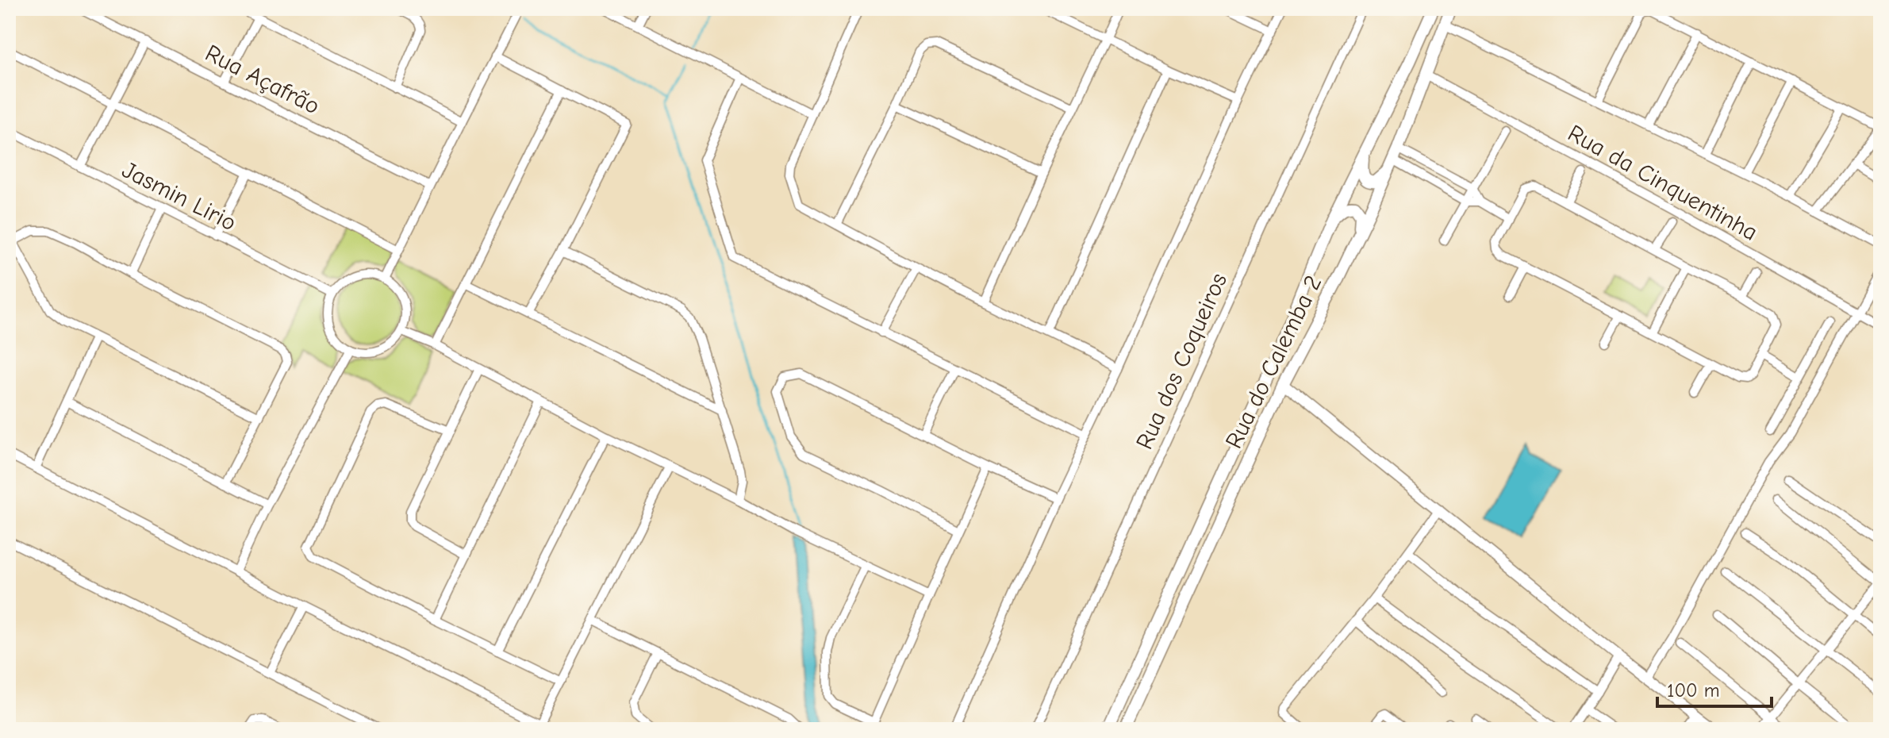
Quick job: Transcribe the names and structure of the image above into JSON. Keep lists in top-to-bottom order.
{
  "streets": {
    "main road": ["Rua do Calemba 2"],
    "street": [
      "Rua Açafrão",
      "Rua da Cinquentinha",
      "Jasmin Lirio",
      "Rua dos Coqueiros"
    ]
  },
  "crossings": [
    ["Rua da Cinquentinha", "Rua do Calemba 2"]
  ],
  "scale_bar": "100 m"
}
